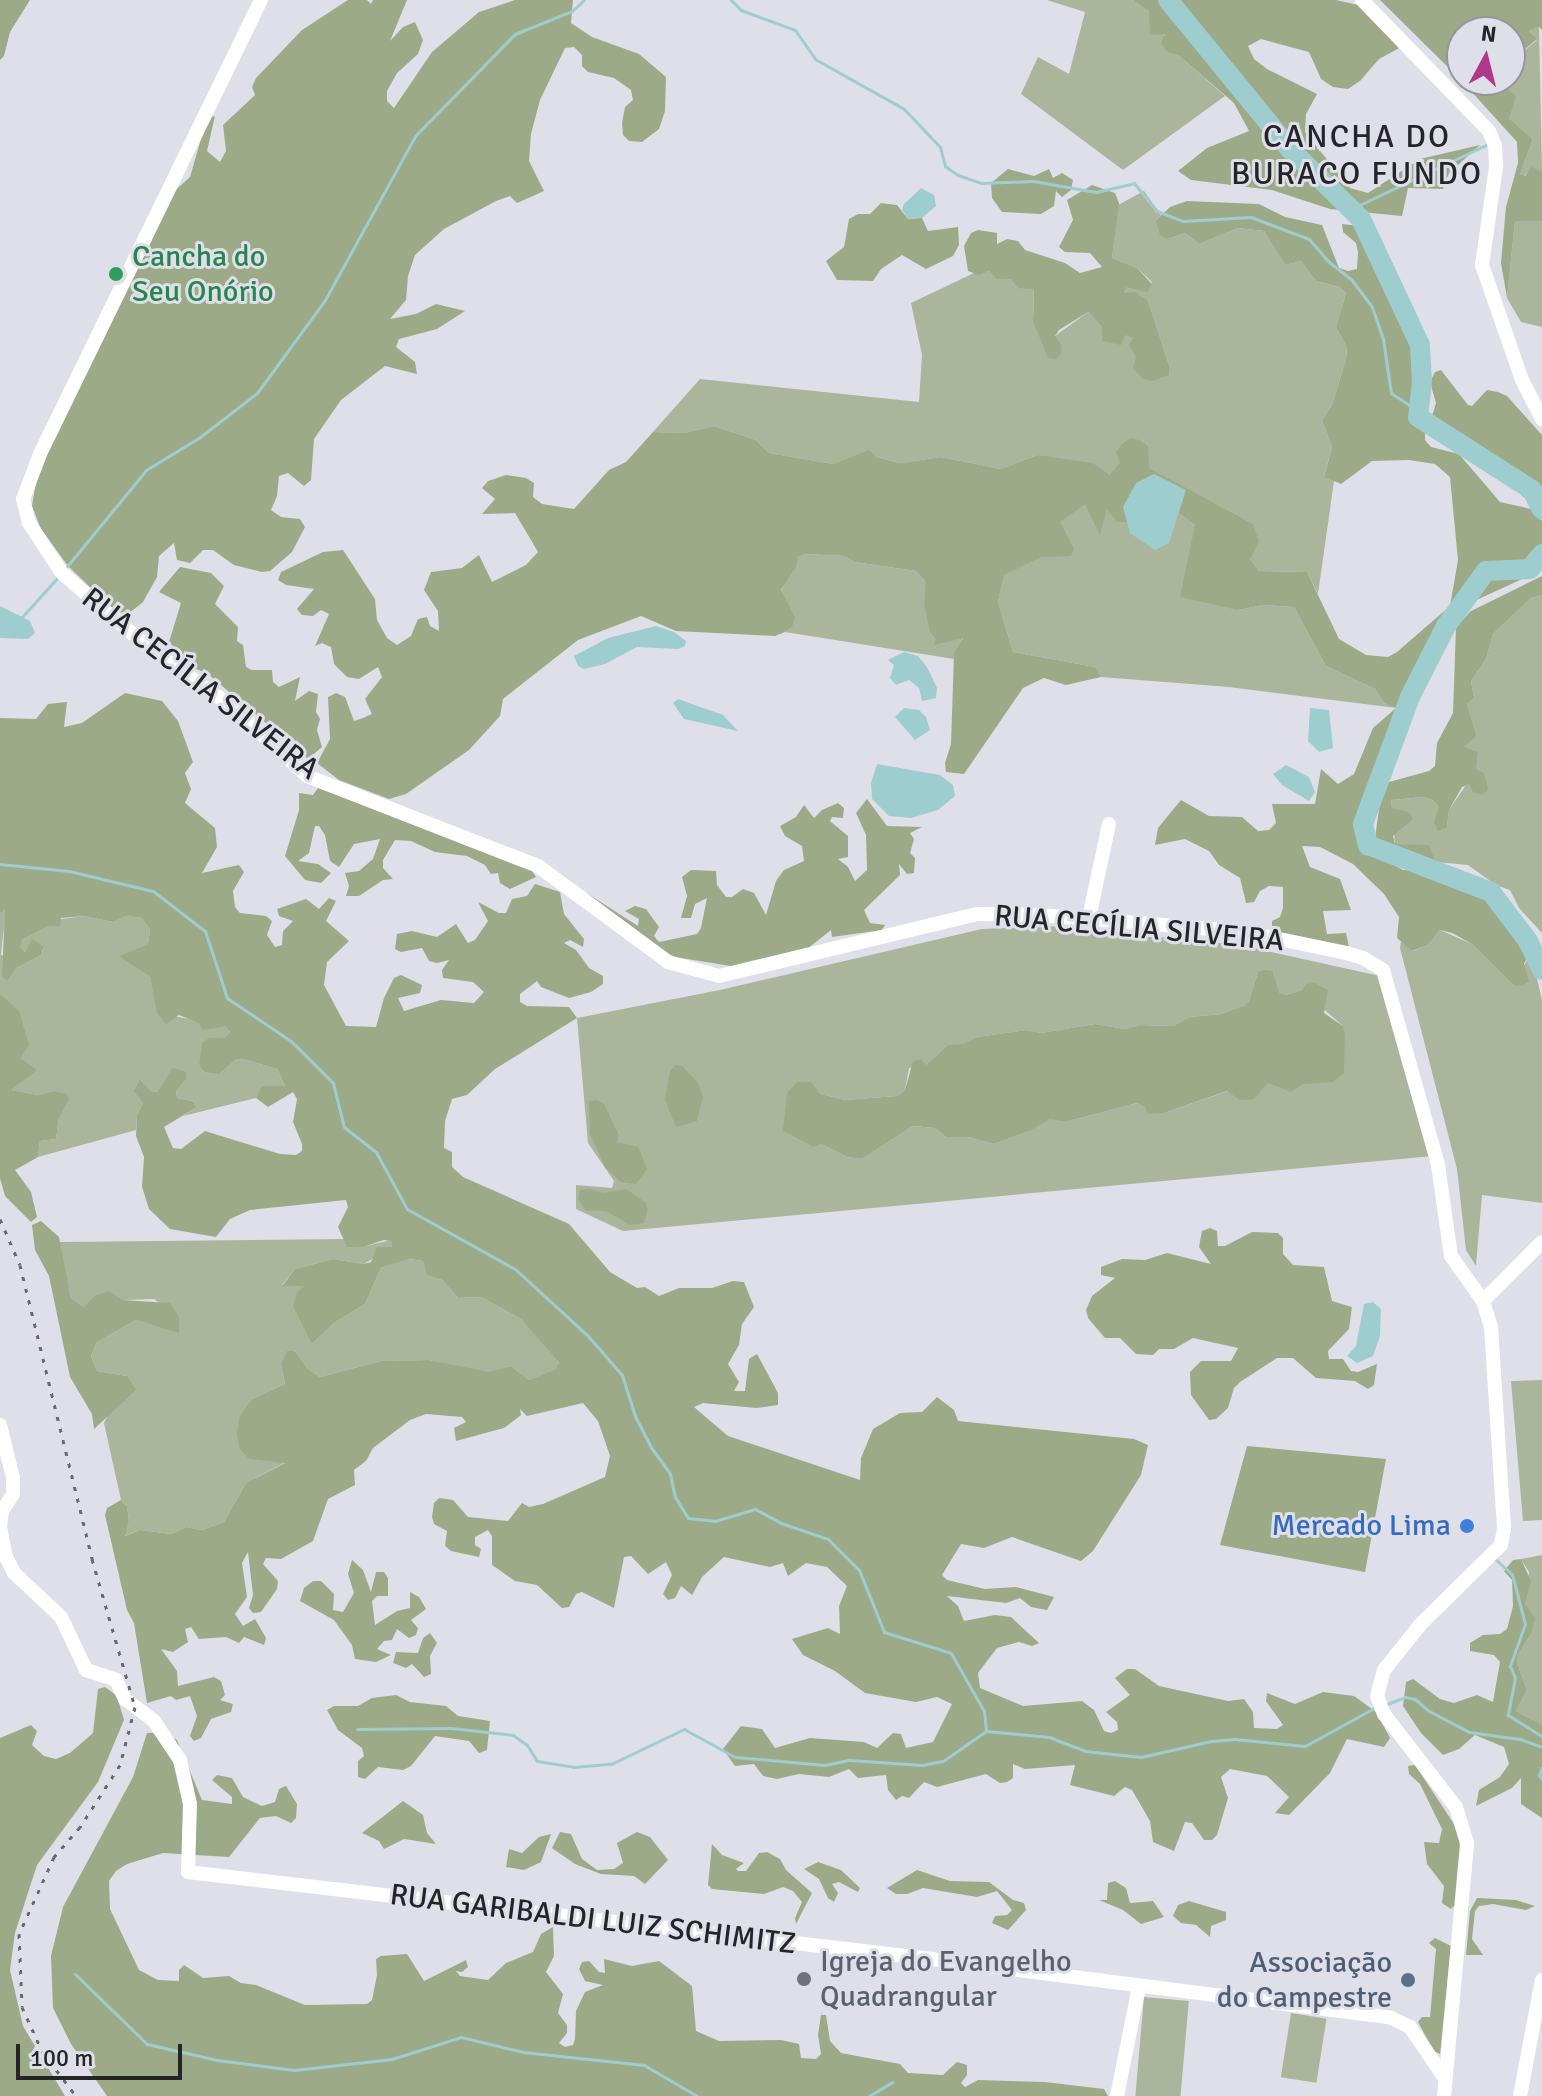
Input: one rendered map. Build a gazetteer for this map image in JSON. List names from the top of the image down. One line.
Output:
{"streets":{"street":["RUA CECÍLIA SILVEIRA","RUA GARIBALDI LUIZ SCHIMITZ"]},"districts":["CANCHA DO BURACO FUNDO"],"places":["Cancha do Seu Onório","Mercado Lima","Igreja do Evangelho Quadrangular","Associação do Campestre"],"scale_bar":"100 m","north":"top"}
